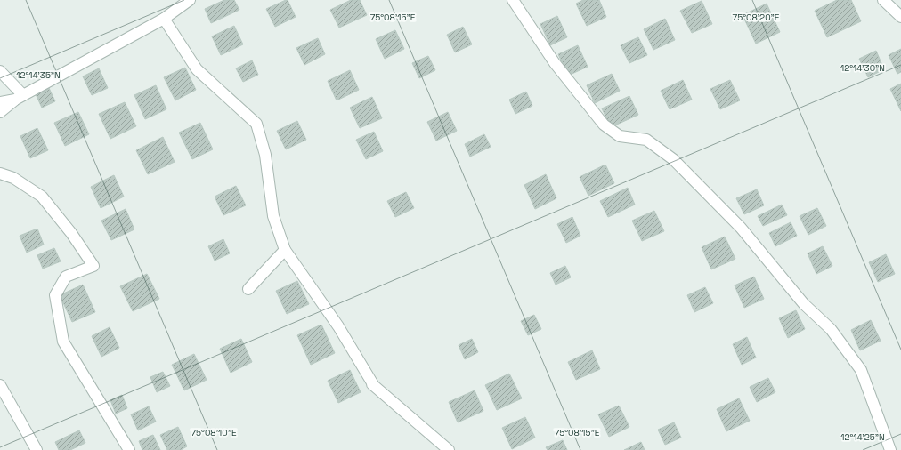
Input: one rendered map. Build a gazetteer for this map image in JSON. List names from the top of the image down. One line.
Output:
{"coordinates":["75°08'15\"E","75°08'20\"E","12°14'30\"N","12°14'35\"N","75°08'10\"E","12°14'25\"N"]}
